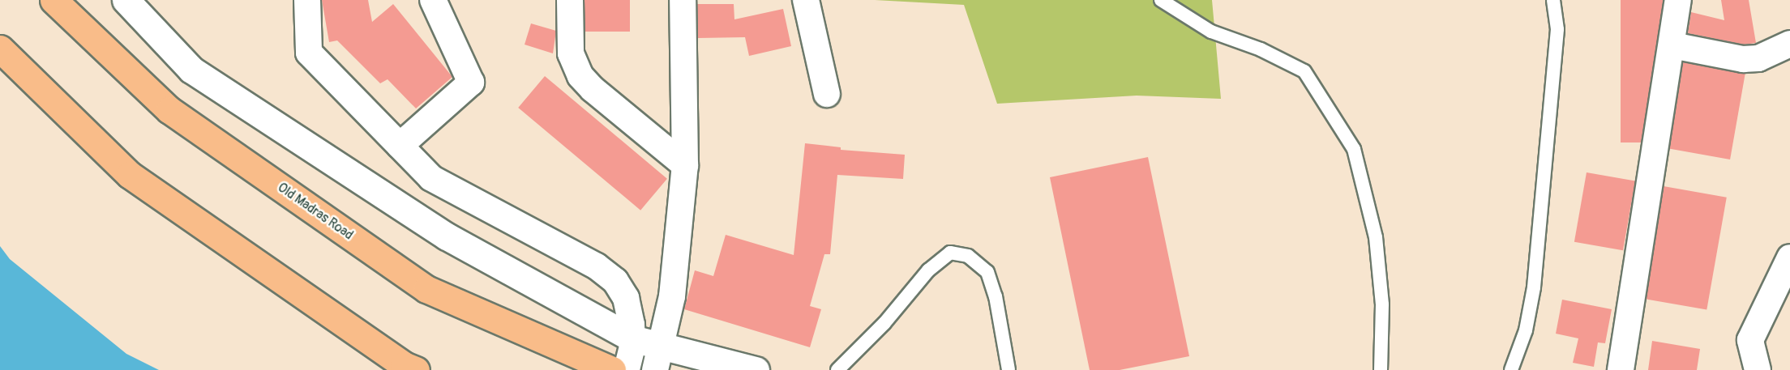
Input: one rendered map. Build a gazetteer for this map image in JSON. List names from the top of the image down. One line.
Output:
{"streets":{"highway":["Old Madras Road"]}}
